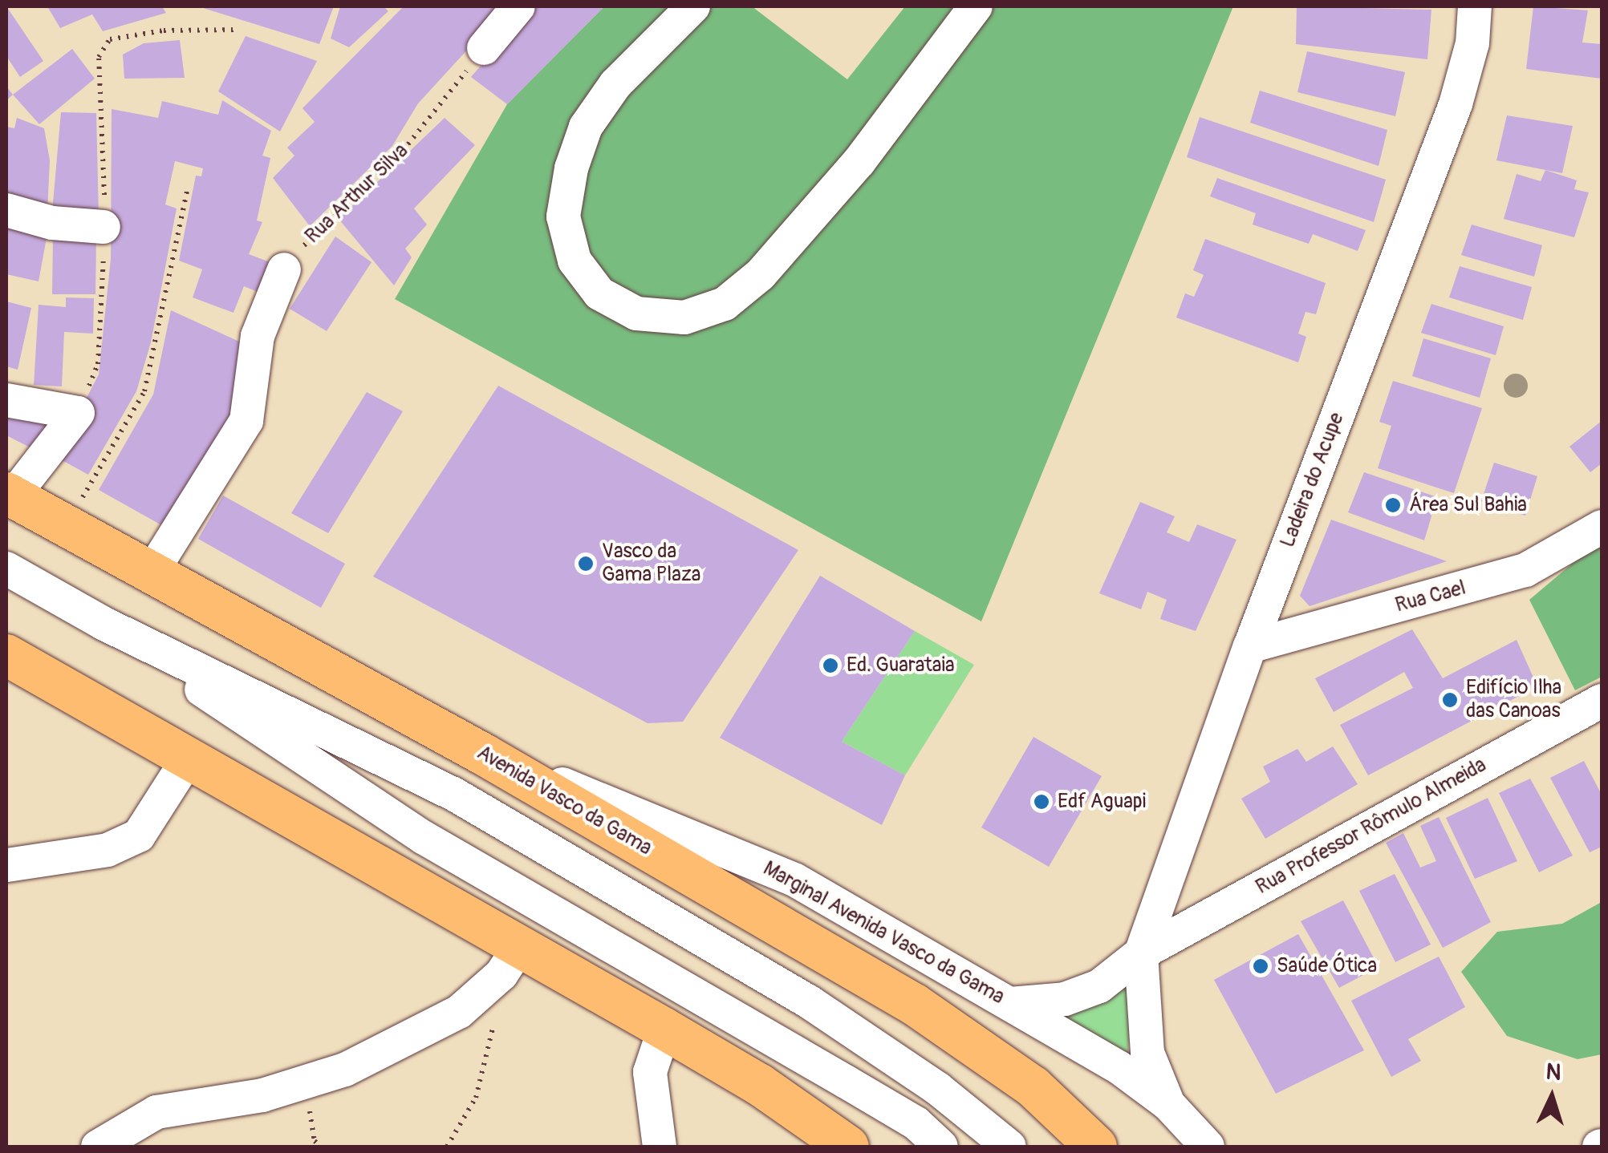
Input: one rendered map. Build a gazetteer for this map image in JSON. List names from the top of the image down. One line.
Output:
{"streets":{"main road":["Avenida Vasco da Gama"],"street":["Ladeira do Acupe","Rua Cael","Rua Professor Rômulo Almeida","Marginal Avenida Vasco da Gama"],"path":["Rua Arthur Silva"]},"crossings":[["Ladeira do Acupe","Rua Cael"],["Ladeira do Acupe","Rua Professor Rômulo Almeida"],["Ladeira do Acupe","Marginal Avenida Vasco da Gama"],["Avenida Vasco da Gama","Marginal Avenida Vasco da Gama"]],"places":["Área Sul Bahia","Vasco da Gama Plaza","Ed. Guarataia","Edifício Ilha das Canoas","Edf Aguapi","Saúde Ótica"],"north":"top"}
